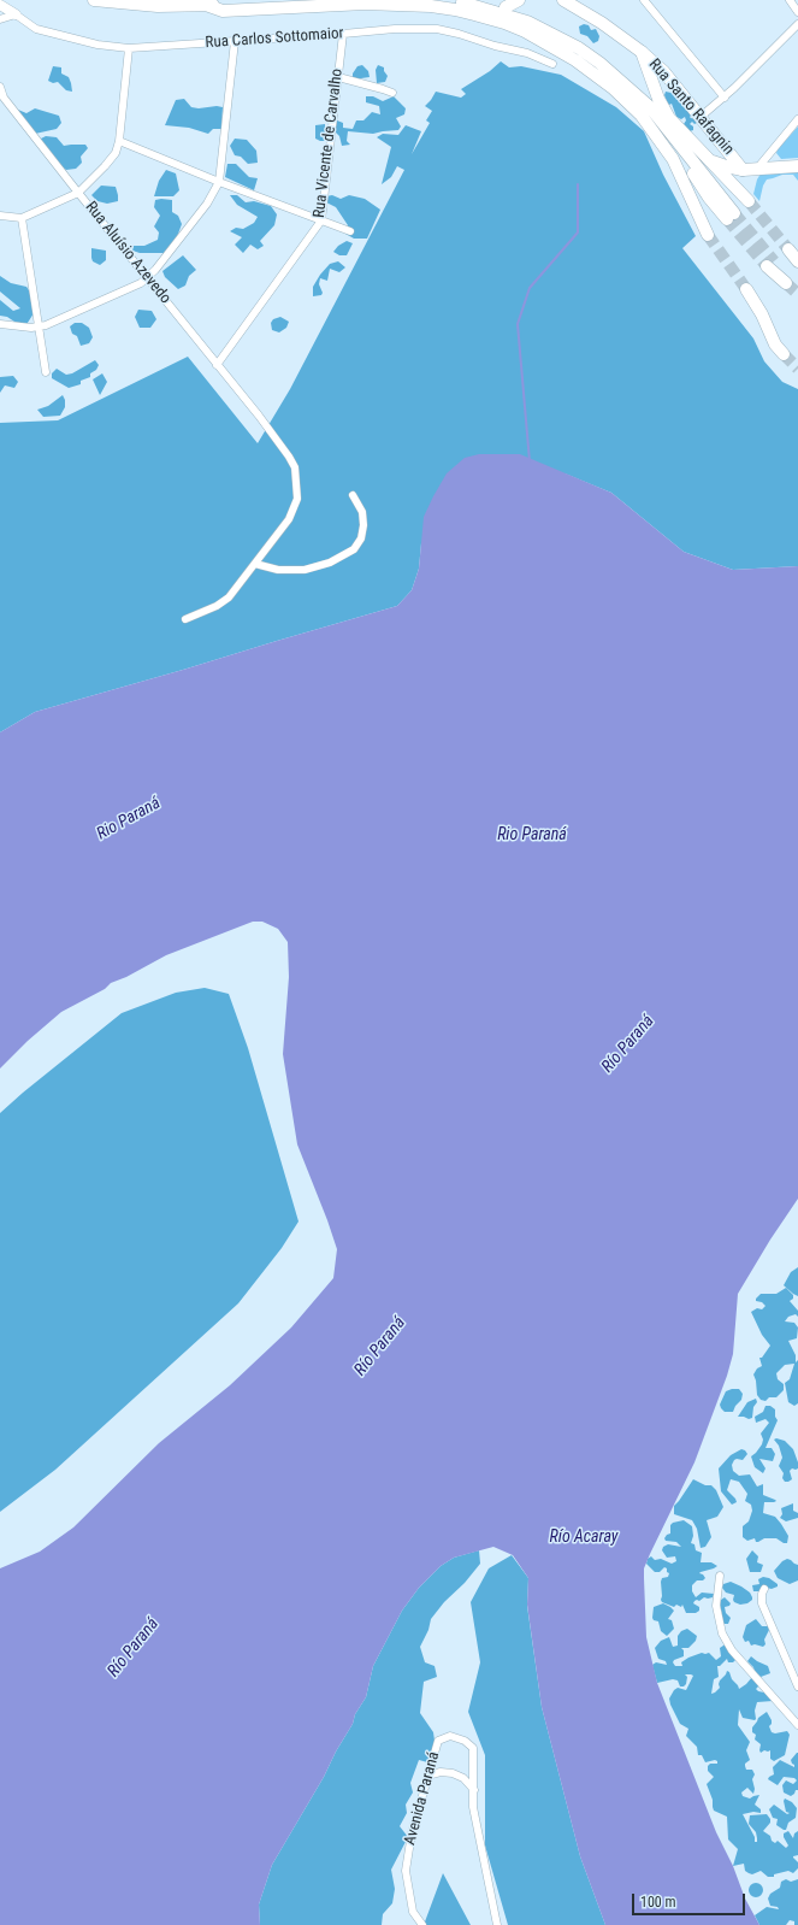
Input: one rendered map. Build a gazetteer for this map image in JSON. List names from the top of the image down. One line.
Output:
{"streets":{"main road":["Rua Santo Rafagnin"],"street":["Rua Carlos Sottomaior","Rua Vicente de Carvalho","Rua Aluísio Azevedo","Avenida Paraná"]},"crossings":[["Rua Carlos Sottomaior","Rua Vicente de Carvalho"],["Rua Vicente de Carvalho","Rua Aluísio Azevedo"]],"water":["Rio Paraná","Río Paraná","Río Acaray"],"scale_bar":"100 m"}
